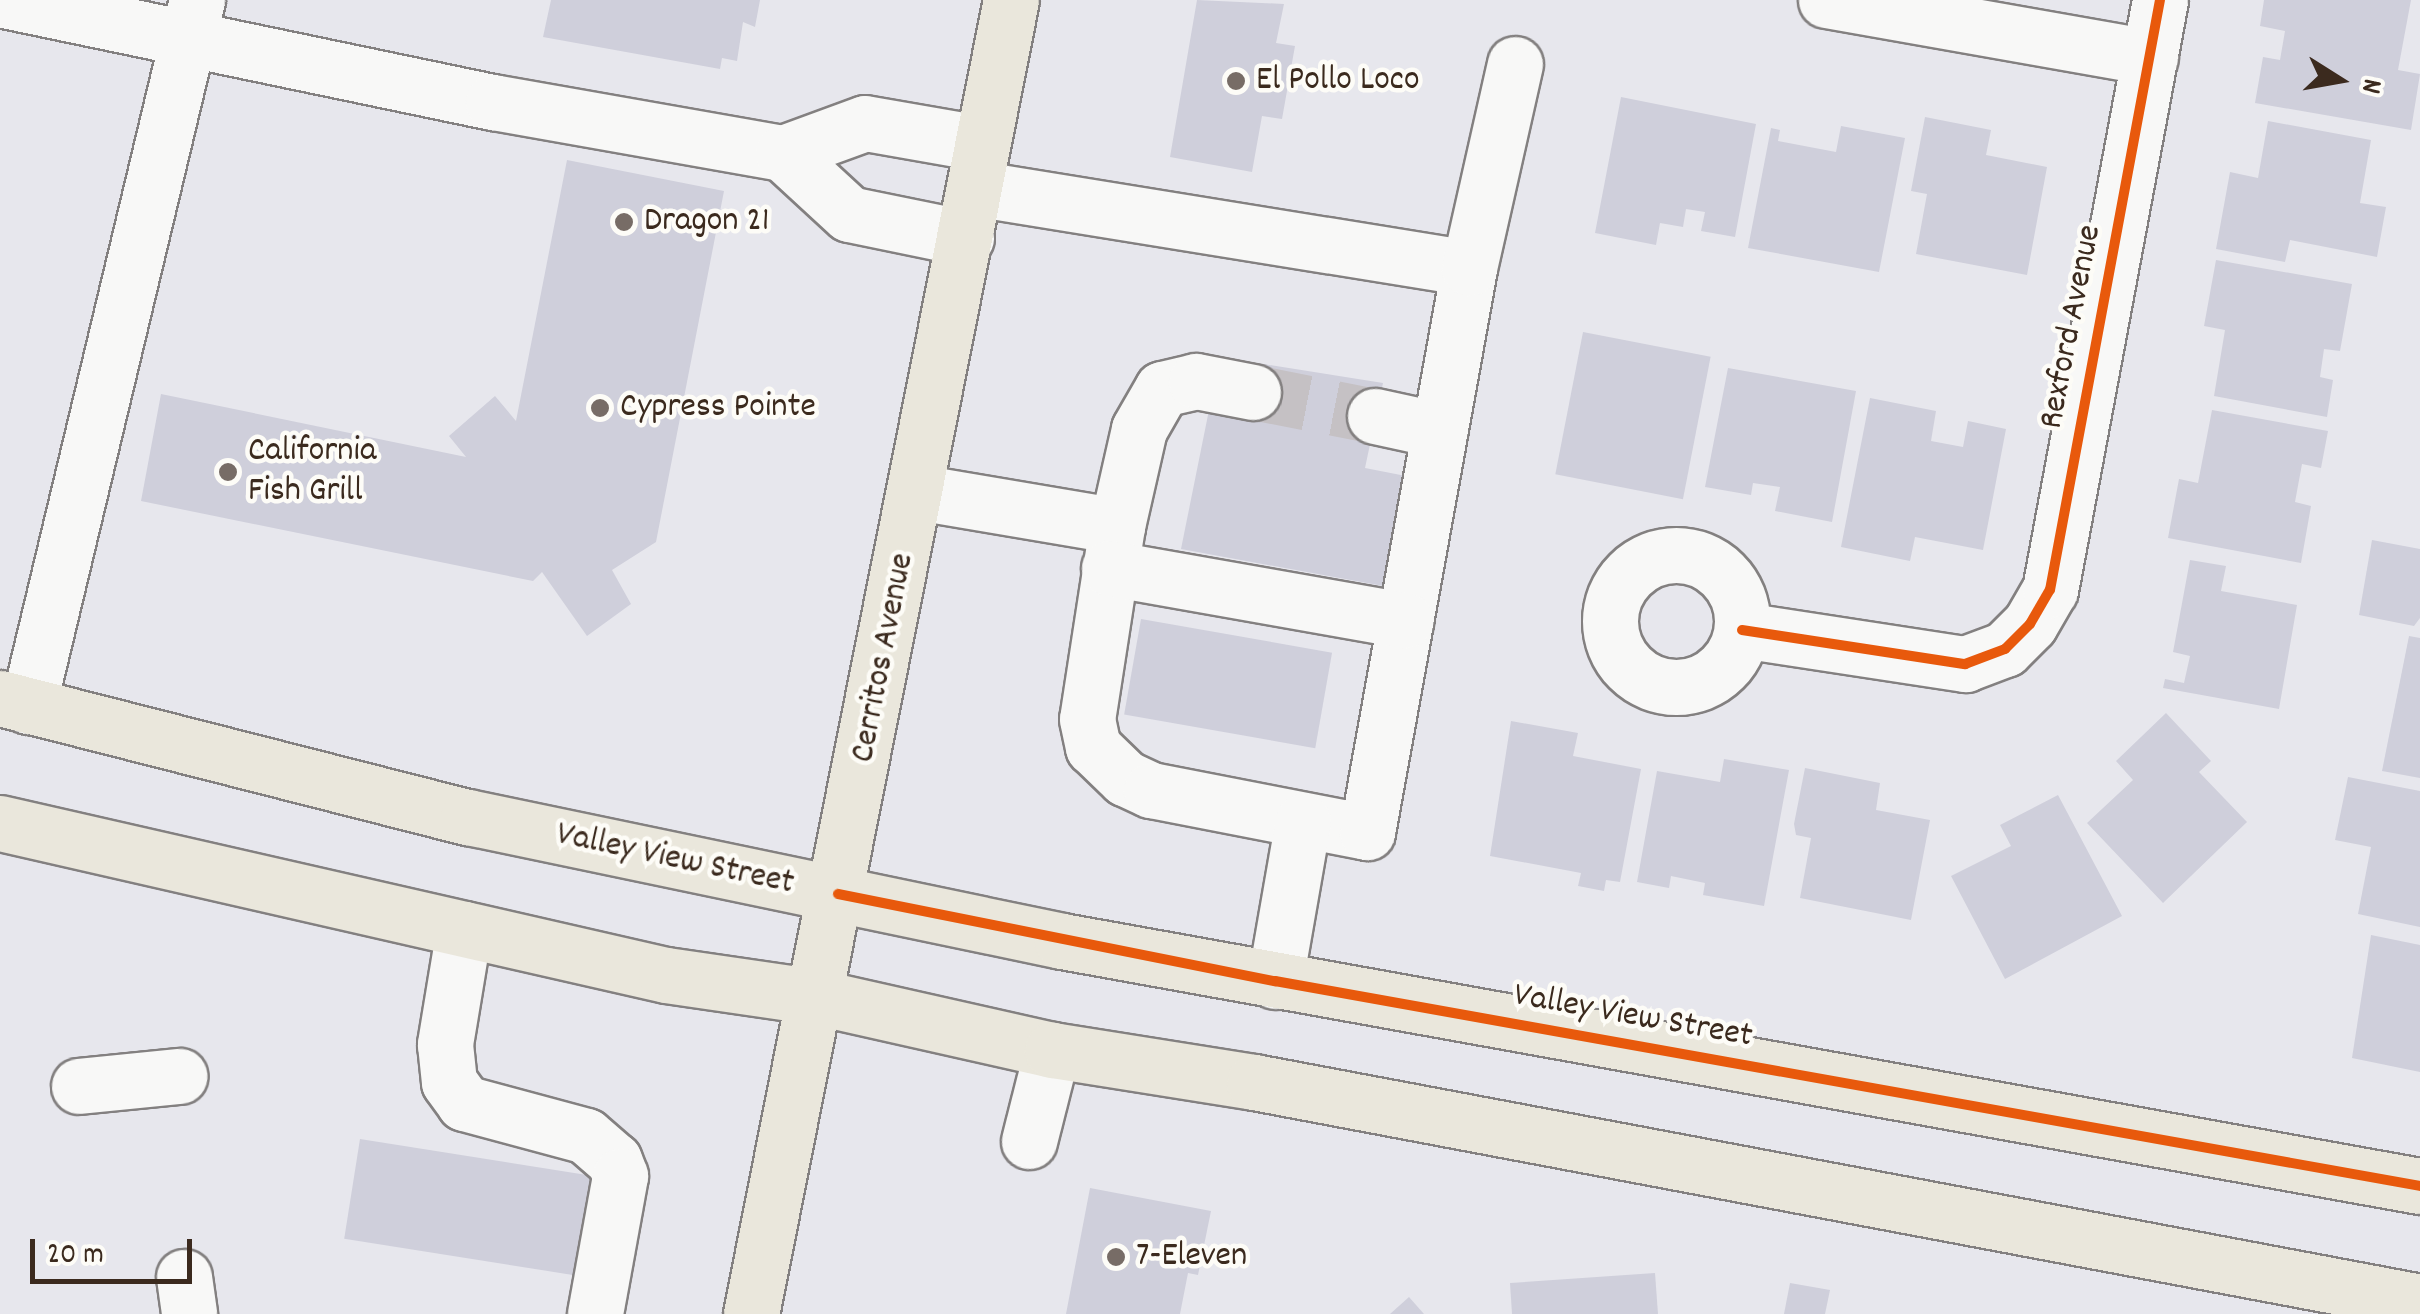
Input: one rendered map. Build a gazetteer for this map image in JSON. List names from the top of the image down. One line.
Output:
{"streets":{"main road":["Cerritos Avenue","Valley View Street"],"street":["Rexford Avenue"]},"crossings":[["Cerritos Avenue","Valley View Street"]],"places":["El Pollo Loco","Dragon 21","Cypress Pointe","California Fish Grill","7-Eleven"],"scale_bar":"20 m","north":"right"}
